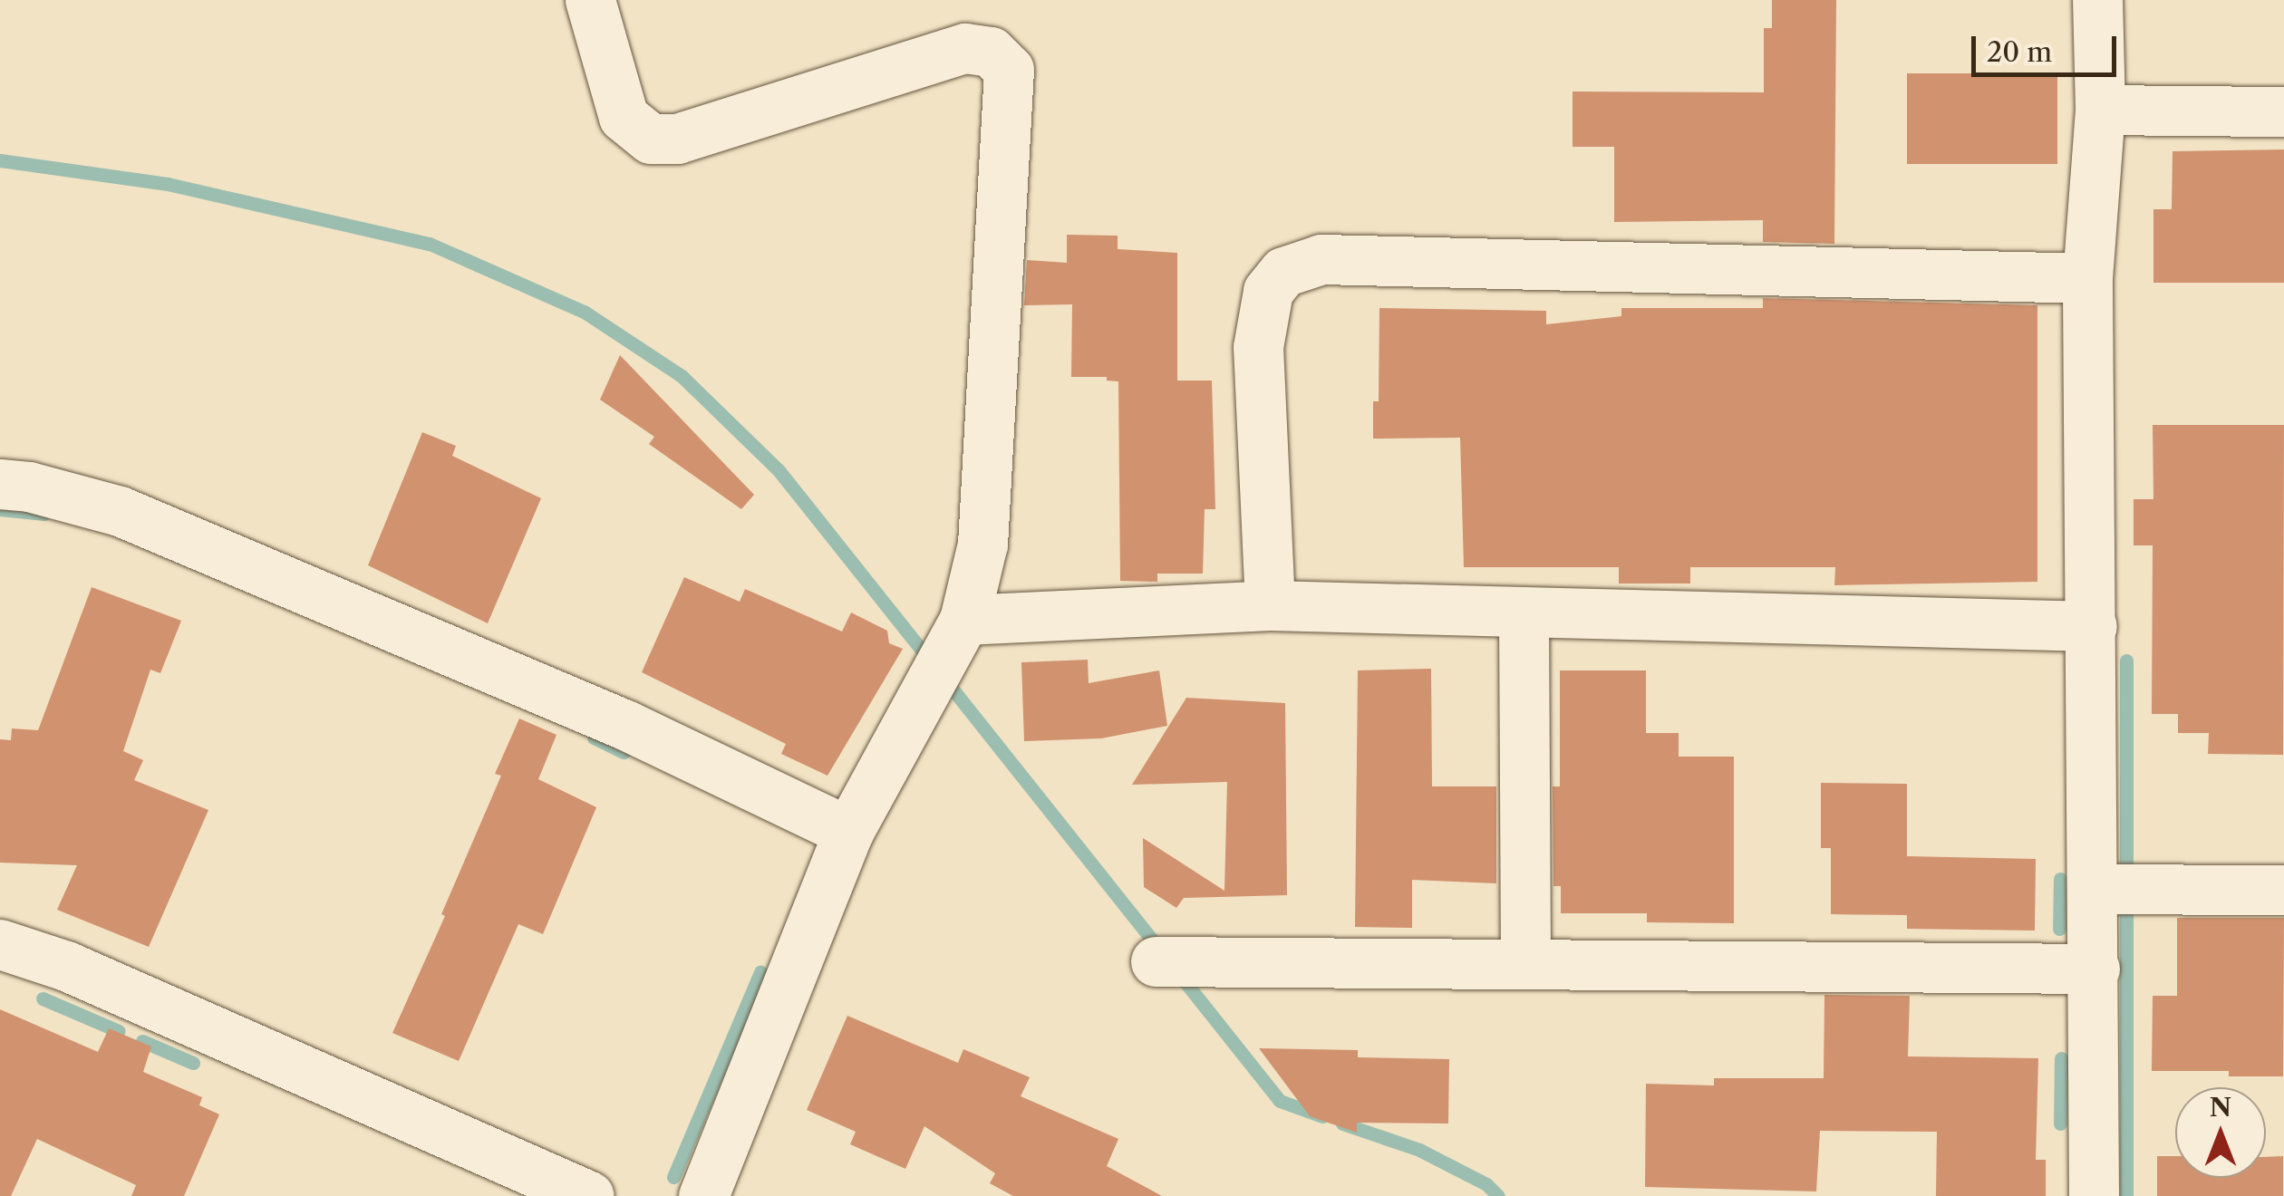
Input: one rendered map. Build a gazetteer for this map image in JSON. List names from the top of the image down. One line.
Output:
{"scale_bar":"20 m","north":"top"}
